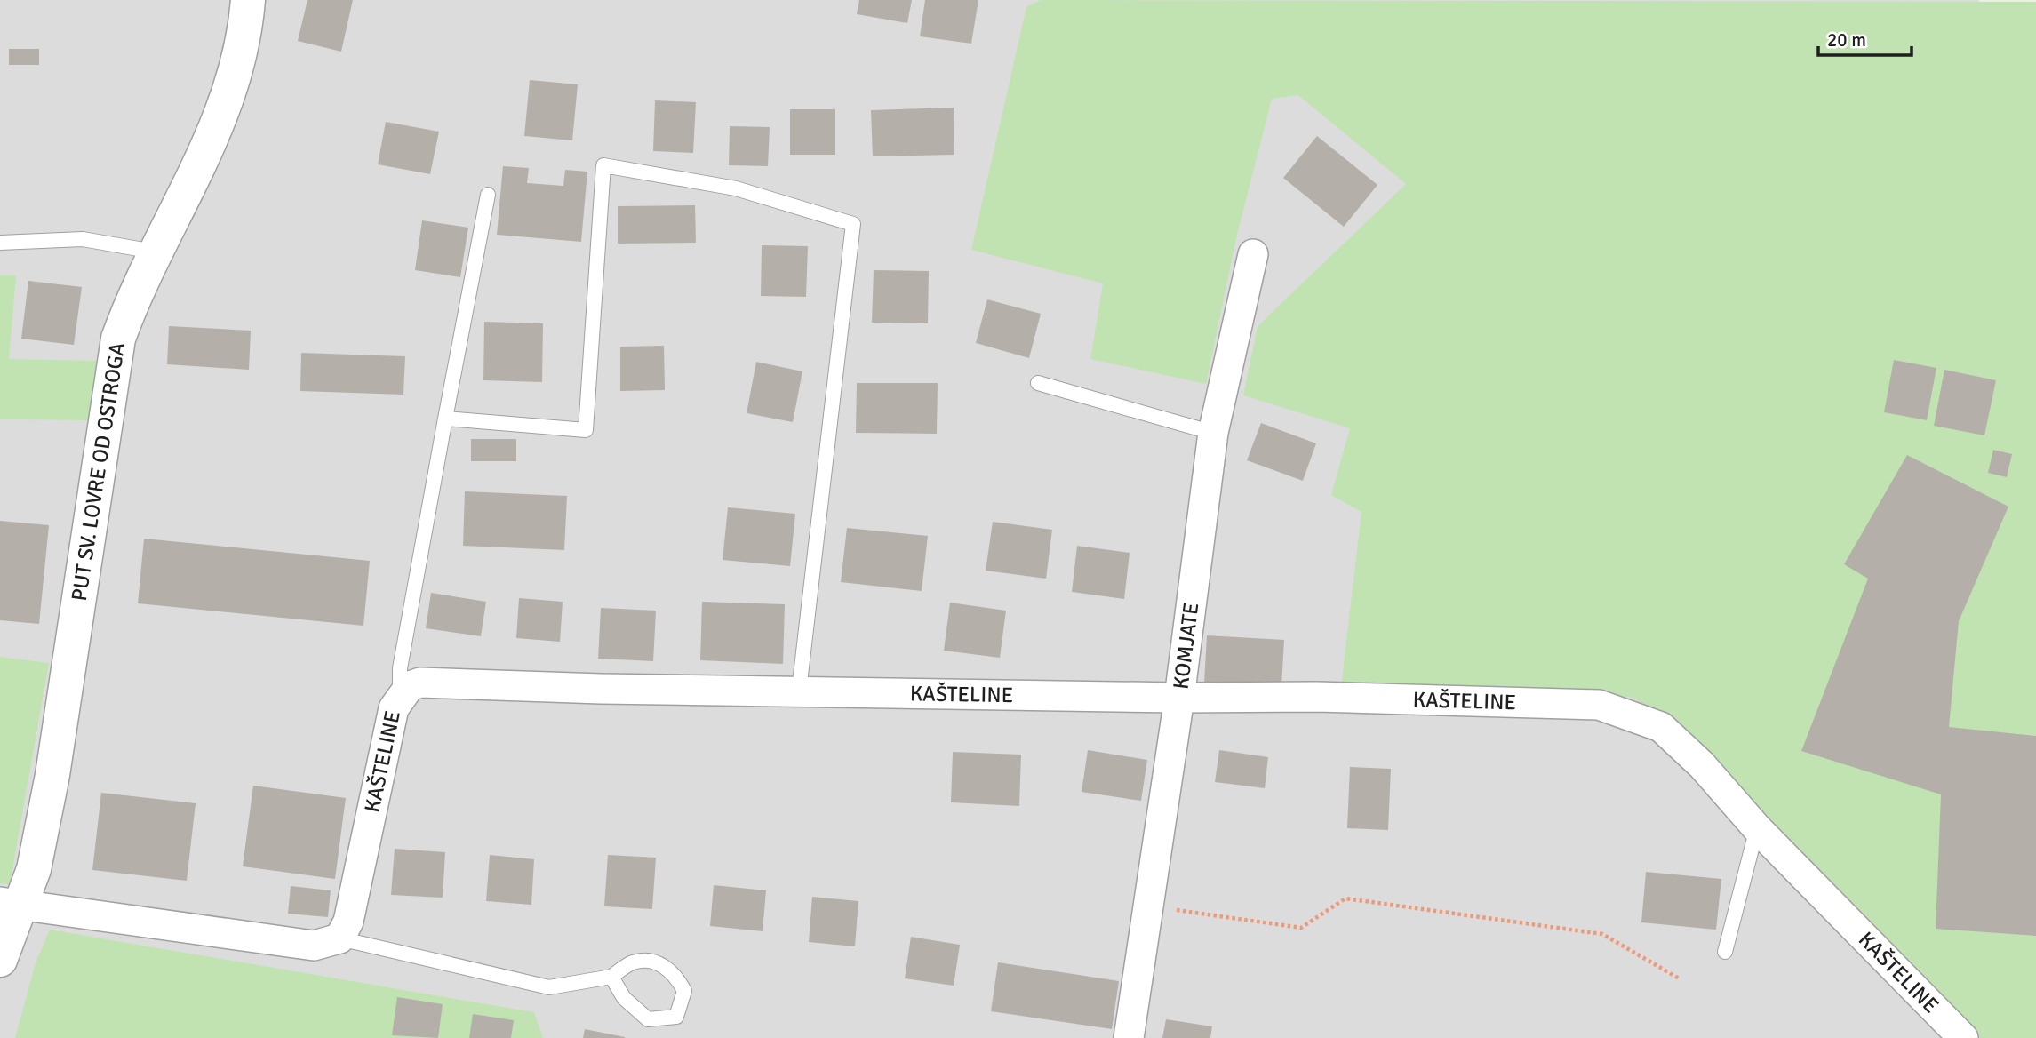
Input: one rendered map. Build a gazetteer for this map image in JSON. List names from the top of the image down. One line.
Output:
{"streets":{"street":["PUT SV. LOVRE OD OSTROGA","KOMJATE","KAŠTELINE"]},"crossings":[["KOMJATE","KAŠTELINE"]],"scale_bar":"20 m"}
